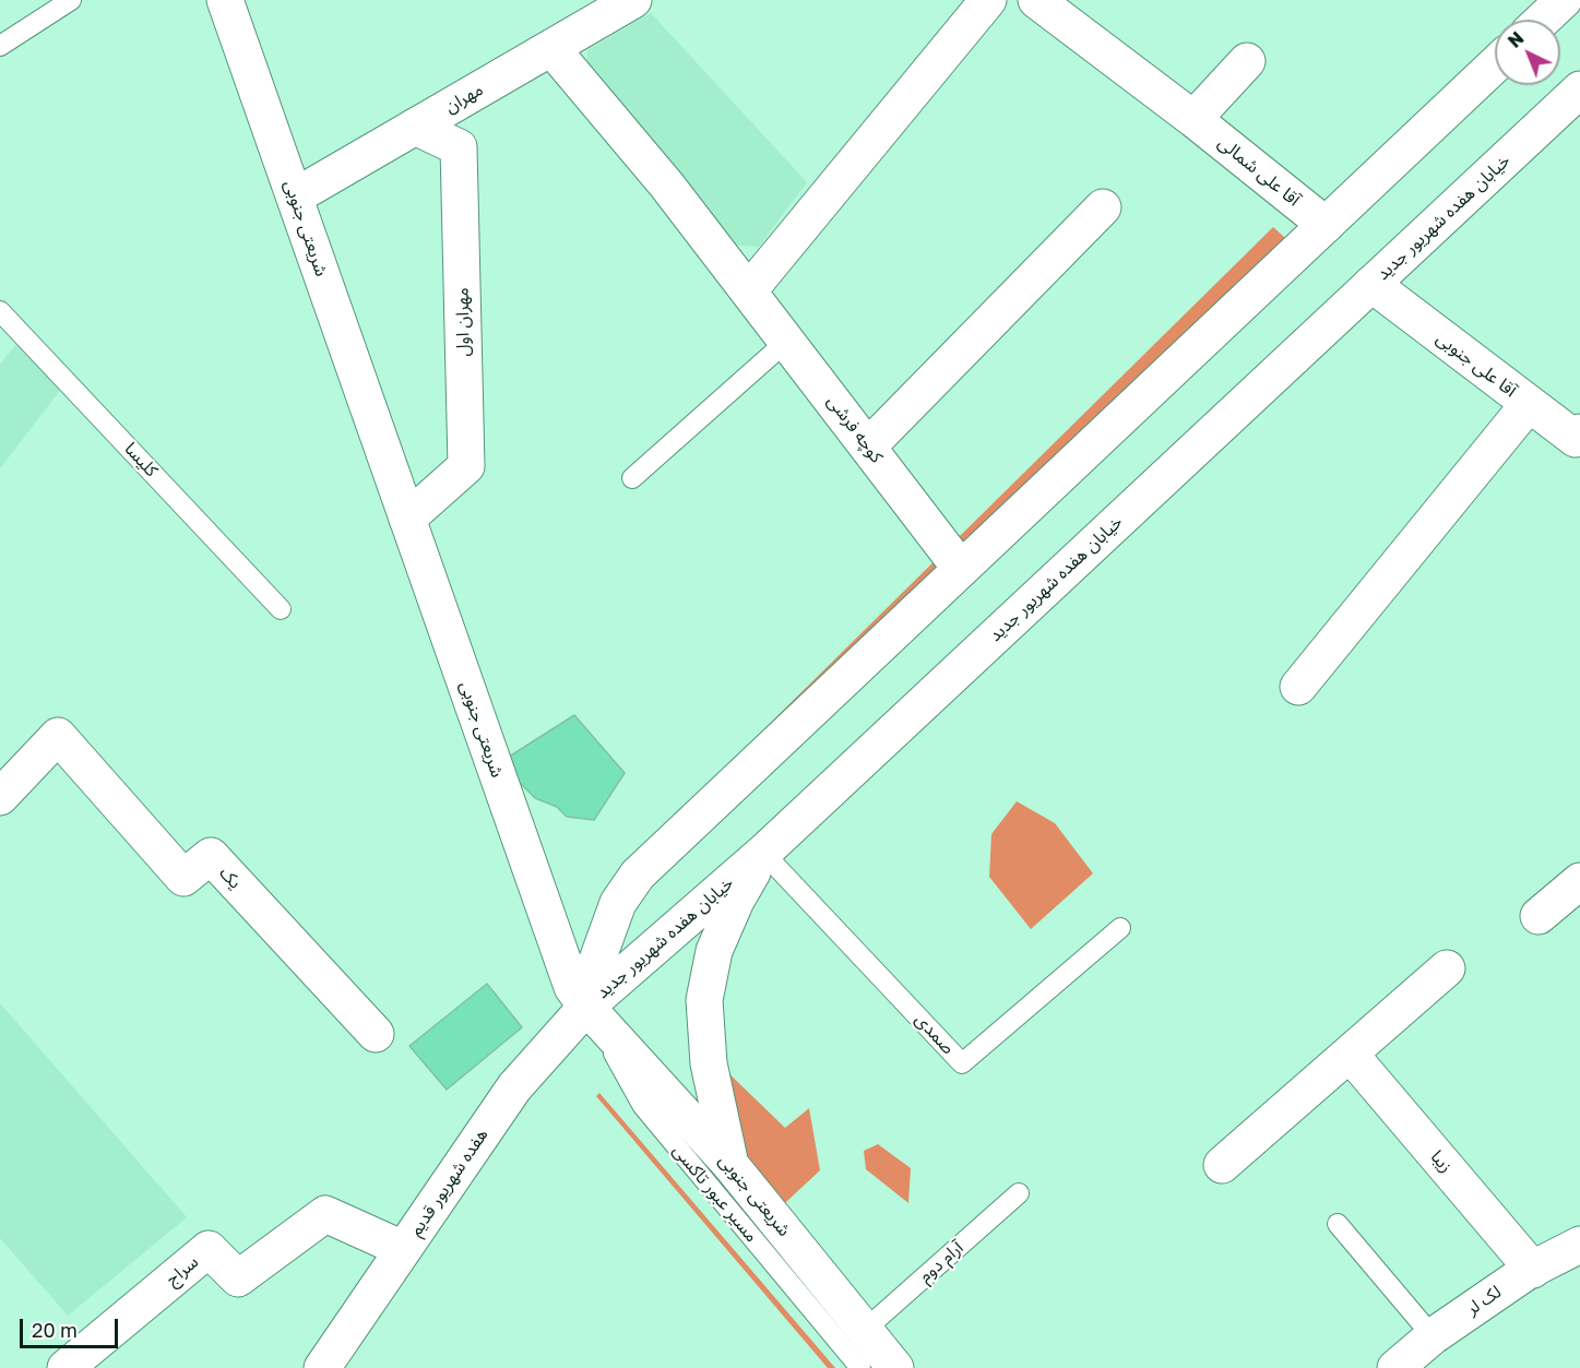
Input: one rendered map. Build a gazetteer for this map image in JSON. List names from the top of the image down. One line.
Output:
{"streets":{"street":["مهران","آقا علی شمالی","خیابان هفده شهریور جدید","شریعتی جنوبی","مهران اول","آقا علی جنوبی","کوچه فرشی","یک","زیبا","هفده شهریور قدیم","سراج","لک لر"],"lane":["کلیسا","صمدی","مسیر عبور تاکسی","آرام دوم"]},"crossings":[["مهران","شریعتی جنوبی"],["مهران","مهران اول"],["مهران","کوچه فرشی"],["آقا علی شمالی","خیابان هفده شهریور جدید"],["خیابان هفده شهریور جدید","شریعتی جنوبی"],["خیابان هفده شهریور جدید","آقا علی جنوبی"],["خیابان هفده شهریور جدید","کوچه فرشی"],["خیابان هفده شهریور جدید","صمدی"],["خیابان هفده شهریور جدید","هفده شهریور قدیم"],["خیابان هفده شهریور جدید","مسیر عبور تاکسی"],["شریعتی جنوبی","مهران اول"],["شریعتی جنوبی","هفده شهریور قدیم"],["شریعتی جنوبی","مسیر عبور تاکسی"],["شریعتی جنوبی","آرام دوم"],["زیبا","لک لر"],["هفده شهریور قدیم","مسیر عبور تاکسی"],["هفده شهریور قدیم","سراج"]],"scale_bar":"20 m","north":"top left"}
